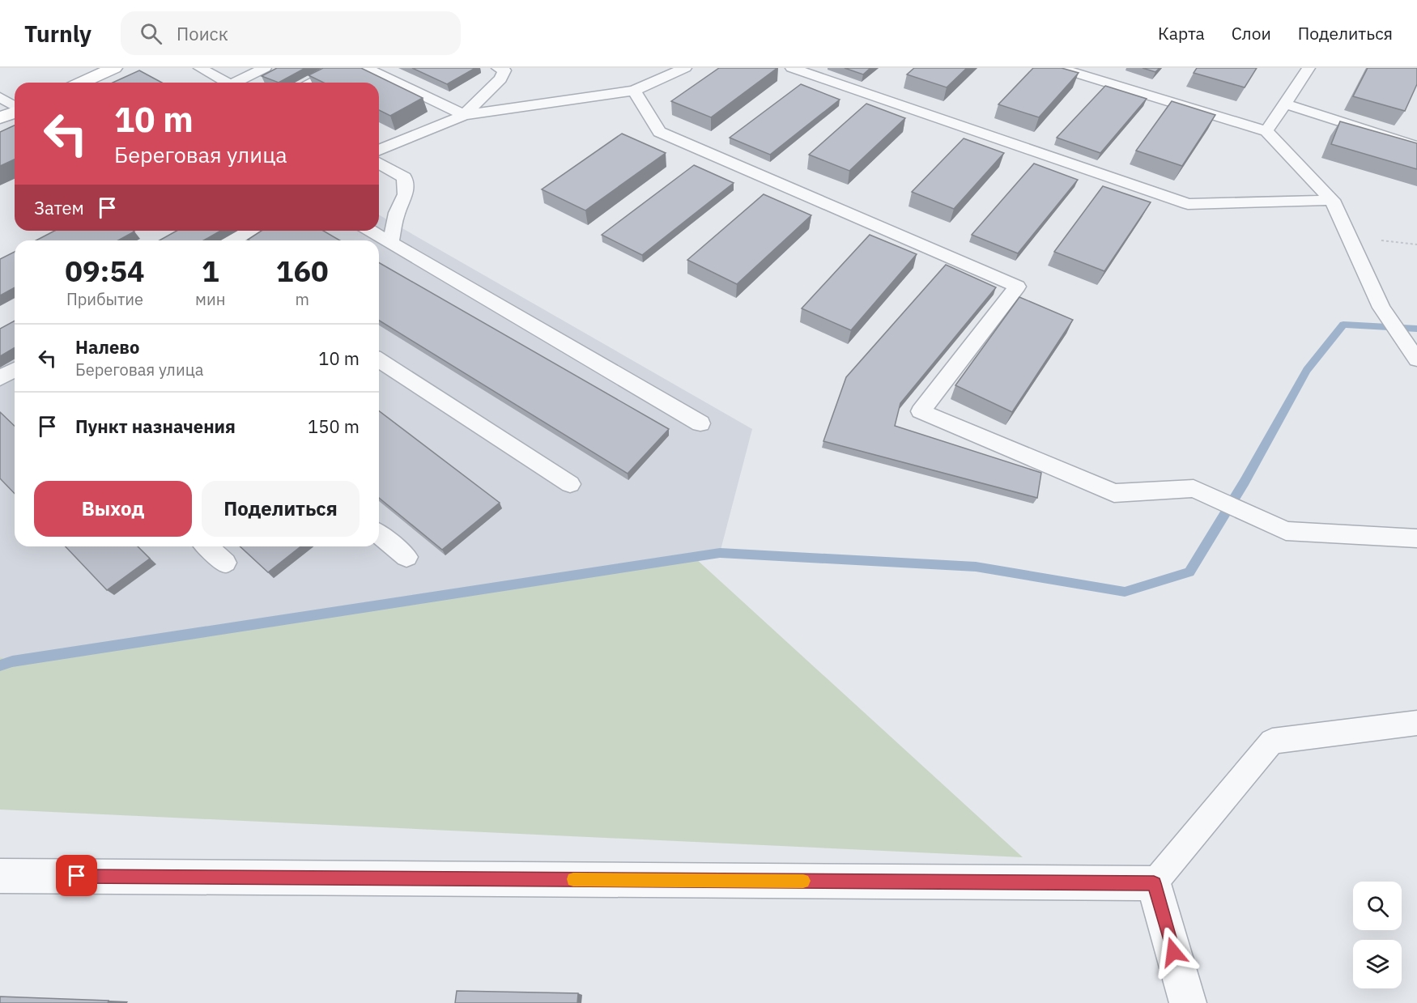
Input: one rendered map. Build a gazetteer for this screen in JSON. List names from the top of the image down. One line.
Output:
{"page":{"header":"Turnly","search":"Поиск","nav":["Карта","Слои","Поделиться"],"turn":["10 m","Береговая улица"],"then":"Затем","eta":["09:54","Прибытие","1","мин","160","m"],"list":[{"name":"Налево","note":"Береговая улица","value":"10 m"},{"name":"Пункт назначения","value":"150 m"}],"buttons":["Выход","Поделиться"]}}
